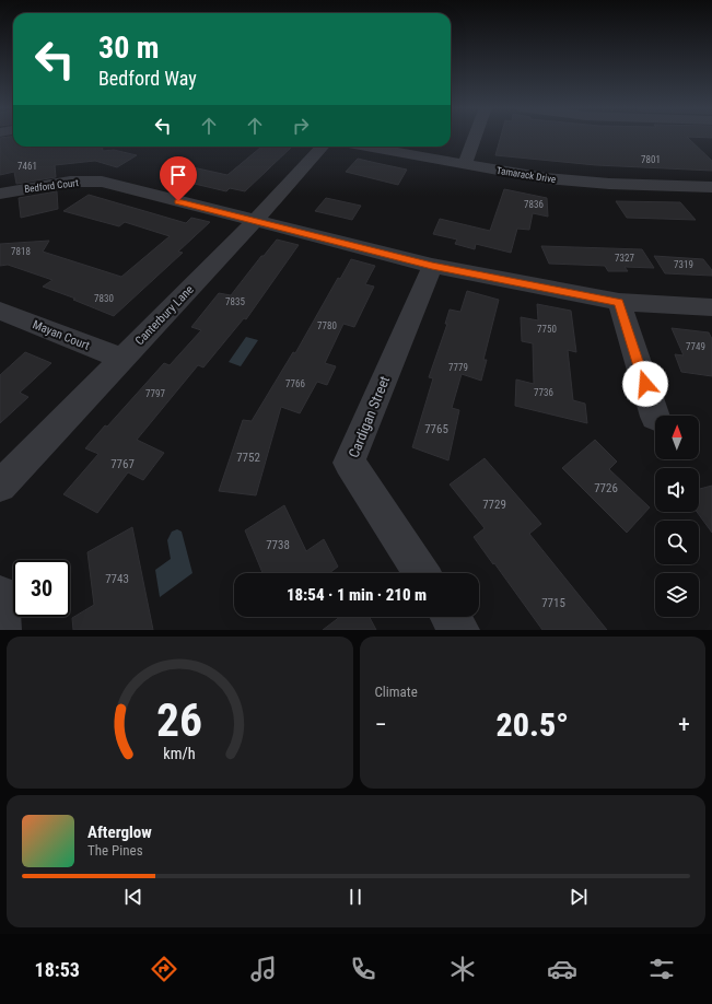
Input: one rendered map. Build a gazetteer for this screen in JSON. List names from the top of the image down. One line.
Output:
{"streets":{"street":["Tamarack Drive","Bedford Court","Canterbury Lane","Mayan Court","Cardigan Street"]},"crossings":[["Bedford Court","Canterbury Lane"],["Bedford Court","Cardigan Street"],["Canterbury Lane","Mayan Court"]],"house_numbers":["7801","7461","7836","7818","7327","7319","7830","7835","7780","7750","7749","7779","7766","7736","7797","7765","7752","7767","7726","7729","7738","7743","7715"],"north":"top","page":{"turn":["30 m","Bedford Way"],"limit":"30","trip":"18:54 · 1 min · 210 m","tile":"Climate","heat":["−","20.5°","+"],"song":["Afterglow","The Pines"],"tabs":"18:53","gauge":["26","km/h"]}}
